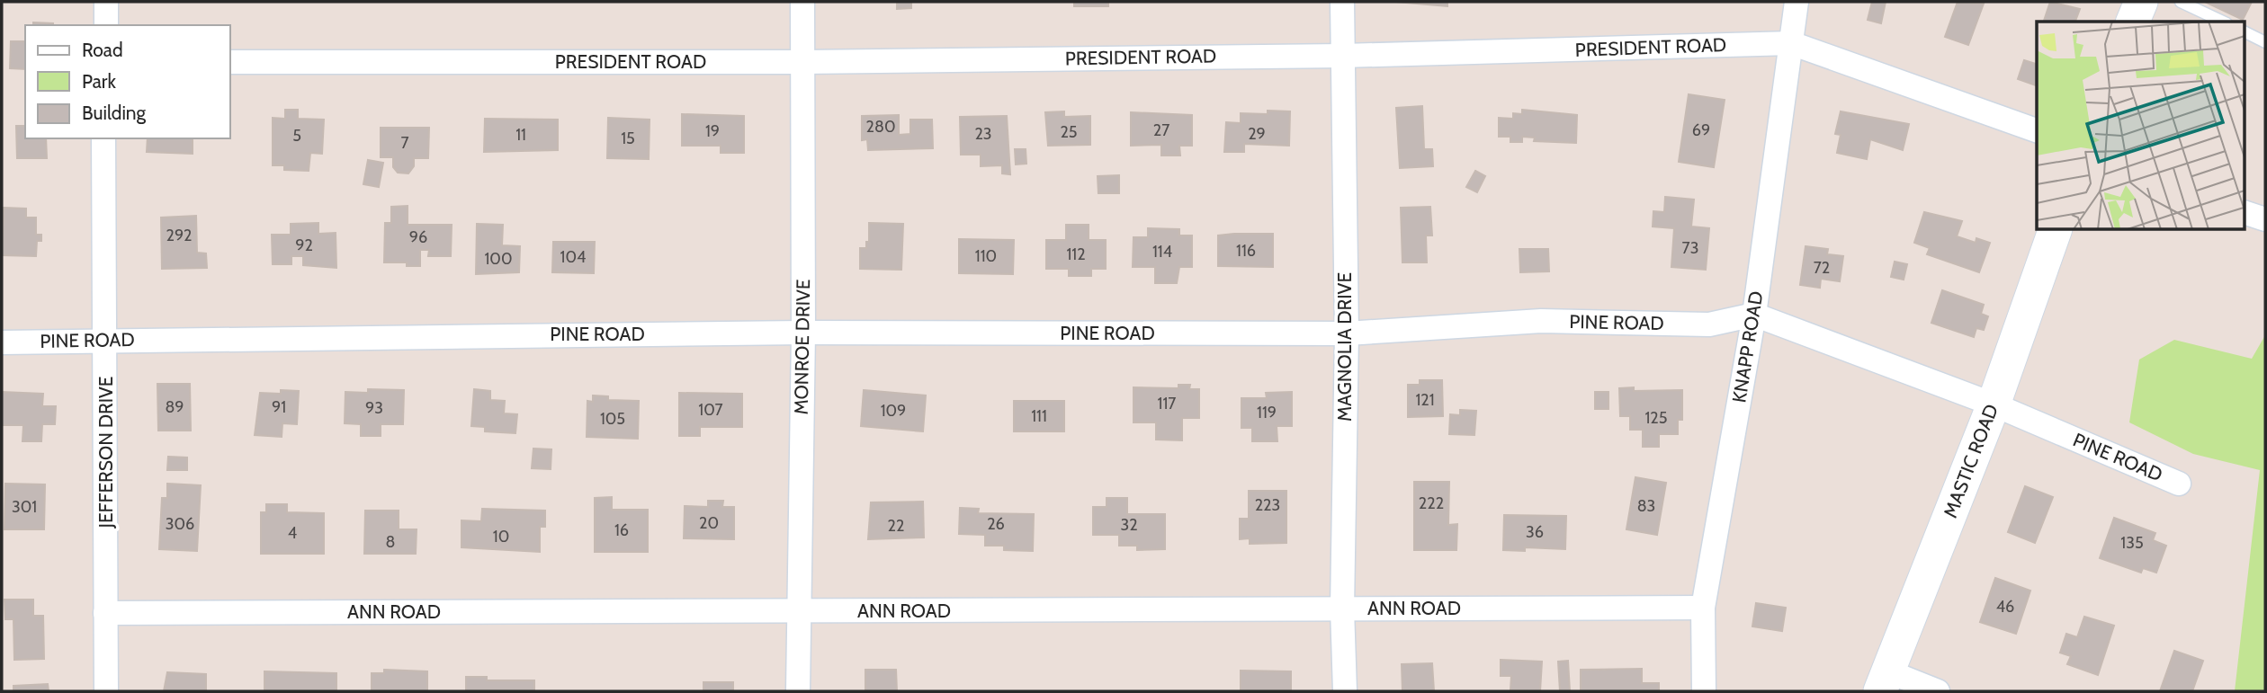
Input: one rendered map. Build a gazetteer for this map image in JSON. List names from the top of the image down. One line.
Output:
{"streets":{"main road":["MASTIC ROAD"],"street":["PRESIDENT ROAD","PINE ROAD","MONROE DRIVE","MAGNOLIA DRIVE","KNAPP ROAD","JEFFERSON DRIVE","ANN ROAD"]},"crossings":[["PRESIDENT ROAD","MONROE DRIVE"],["PRESIDENT ROAD","MAGNOLIA DRIVE"],["PRESIDENT ROAD","KNAPP ROAD"],["PINE ROAD","MONROE DRIVE"],["PINE ROAD","MAGNOLIA DRIVE"],["PINE ROAD","KNAPP ROAD"],["PINE ROAD","JEFFERSON DRIVE"],["PINE ROAD","MASTIC ROAD"],["MONROE DRIVE","ANN ROAD"],["MAGNOLIA DRIVE","ANN ROAD"],["KNAPP ROAD","ANN ROAD"],["JEFFERSON DRIVE","ANN ROAD"]],"house_numbers":["280","27","69","19","25","23","29","11","5","15","7","292","96","92","73","116","114","112","110","104","100","72","121","117","89","91","93","107","109","119","111","125","105","222","223","83","301","20","306","26","32","22","16","36","4","10","8","135","46"],"legend":["Road","Park","Building"]}
